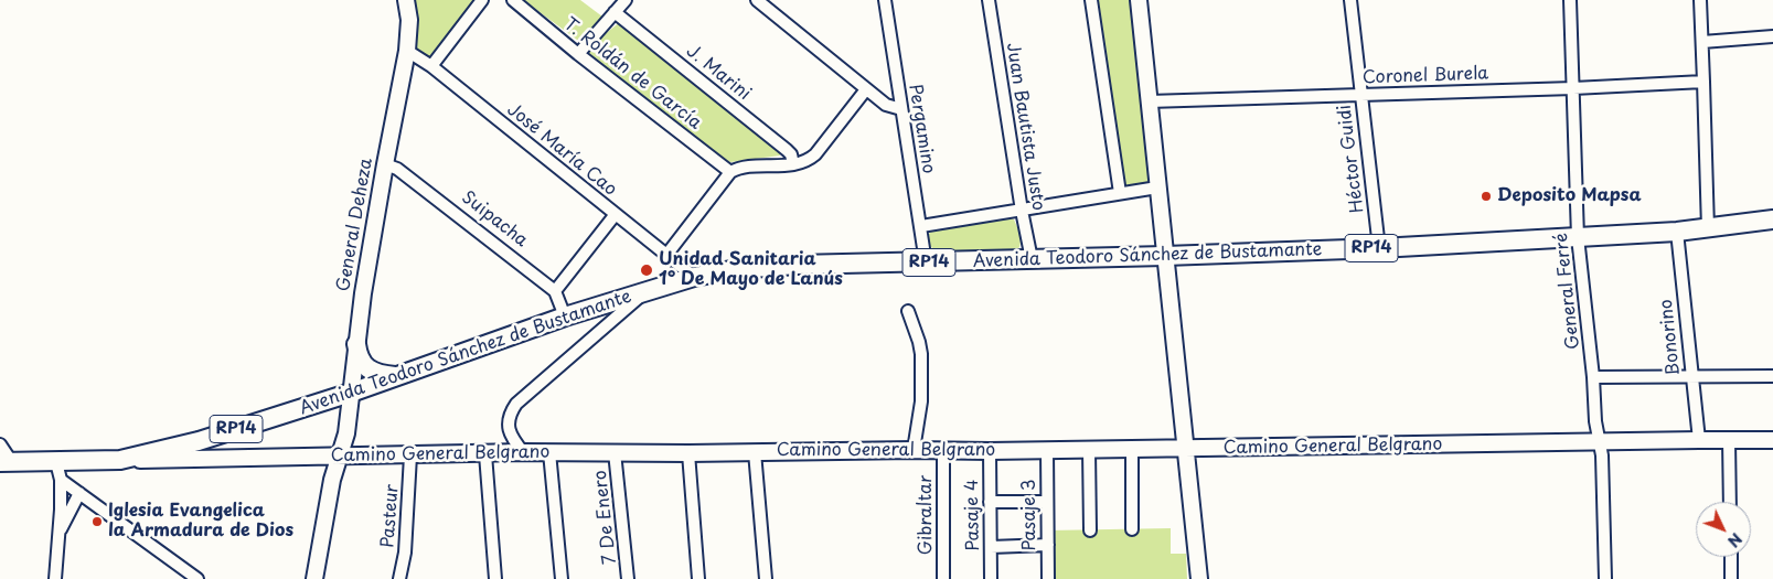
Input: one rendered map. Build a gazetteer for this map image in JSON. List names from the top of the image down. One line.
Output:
{"streets":{"main road":["RP14","Avenida Teodoro Sánchez de Bustamante","Camino General Belgrano"],"street":["J. Marini","T. Roldán de García","Coronel Burela","Juan Bautista Justo","Pergamino","José María Cao","Héctor Guidi","Suipacha","General Deheza","General Ferré","Bonorino","Gibraltar","Pasaje 4","Pasaje 3","Pasteur","7 De Enero"]},"crossings":[["Coronel Burela","Héctor Guidi"],["Coronel Burela","General Ferré"],["Juan Bautista Justo","Avenida Teodoro Sánchez de Bustamante"],["Pergamino","Avenida Teodoro Sánchez de Bustamante"],["José María Cao","General Deheza"],["José María Cao","Avenida Teodoro Sánchez de Bustamante"],["Héctor Guidi","Avenida Teodoro Sánchez de Bustamante"],["Suipacha","General Deheza"],["General Deheza","Avenida Teodoro Sánchez de Bustamante"],["General Deheza","Camino General Belgrano"],["Avenida Teodoro Sánchez de Bustamante","General Ferré"],["Avenida Teodoro Sánchez de Bustamante","Bonorino"],["Avenida Teodoro Sánchez de Bustamante","Camino General Belgrano"],["General Ferré","Camino General Belgrano"],["Bonorino","Camino General Belgrano"],["Camino General Belgrano","Gibraltar"],["Camino General Belgrano","Pasaje 4"],["Camino General Belgrano","Pasaje 3"],["Camino General Belgrano","Pasteur"],["Camino General Belgrano","7 De Enero"]],"places":["Deposito Mapsa","Unidad Sanitaria 1° De Mayo de Lanús","Iglesia Evangelica la Armadura de Dios"],"north":"bottom right"}
